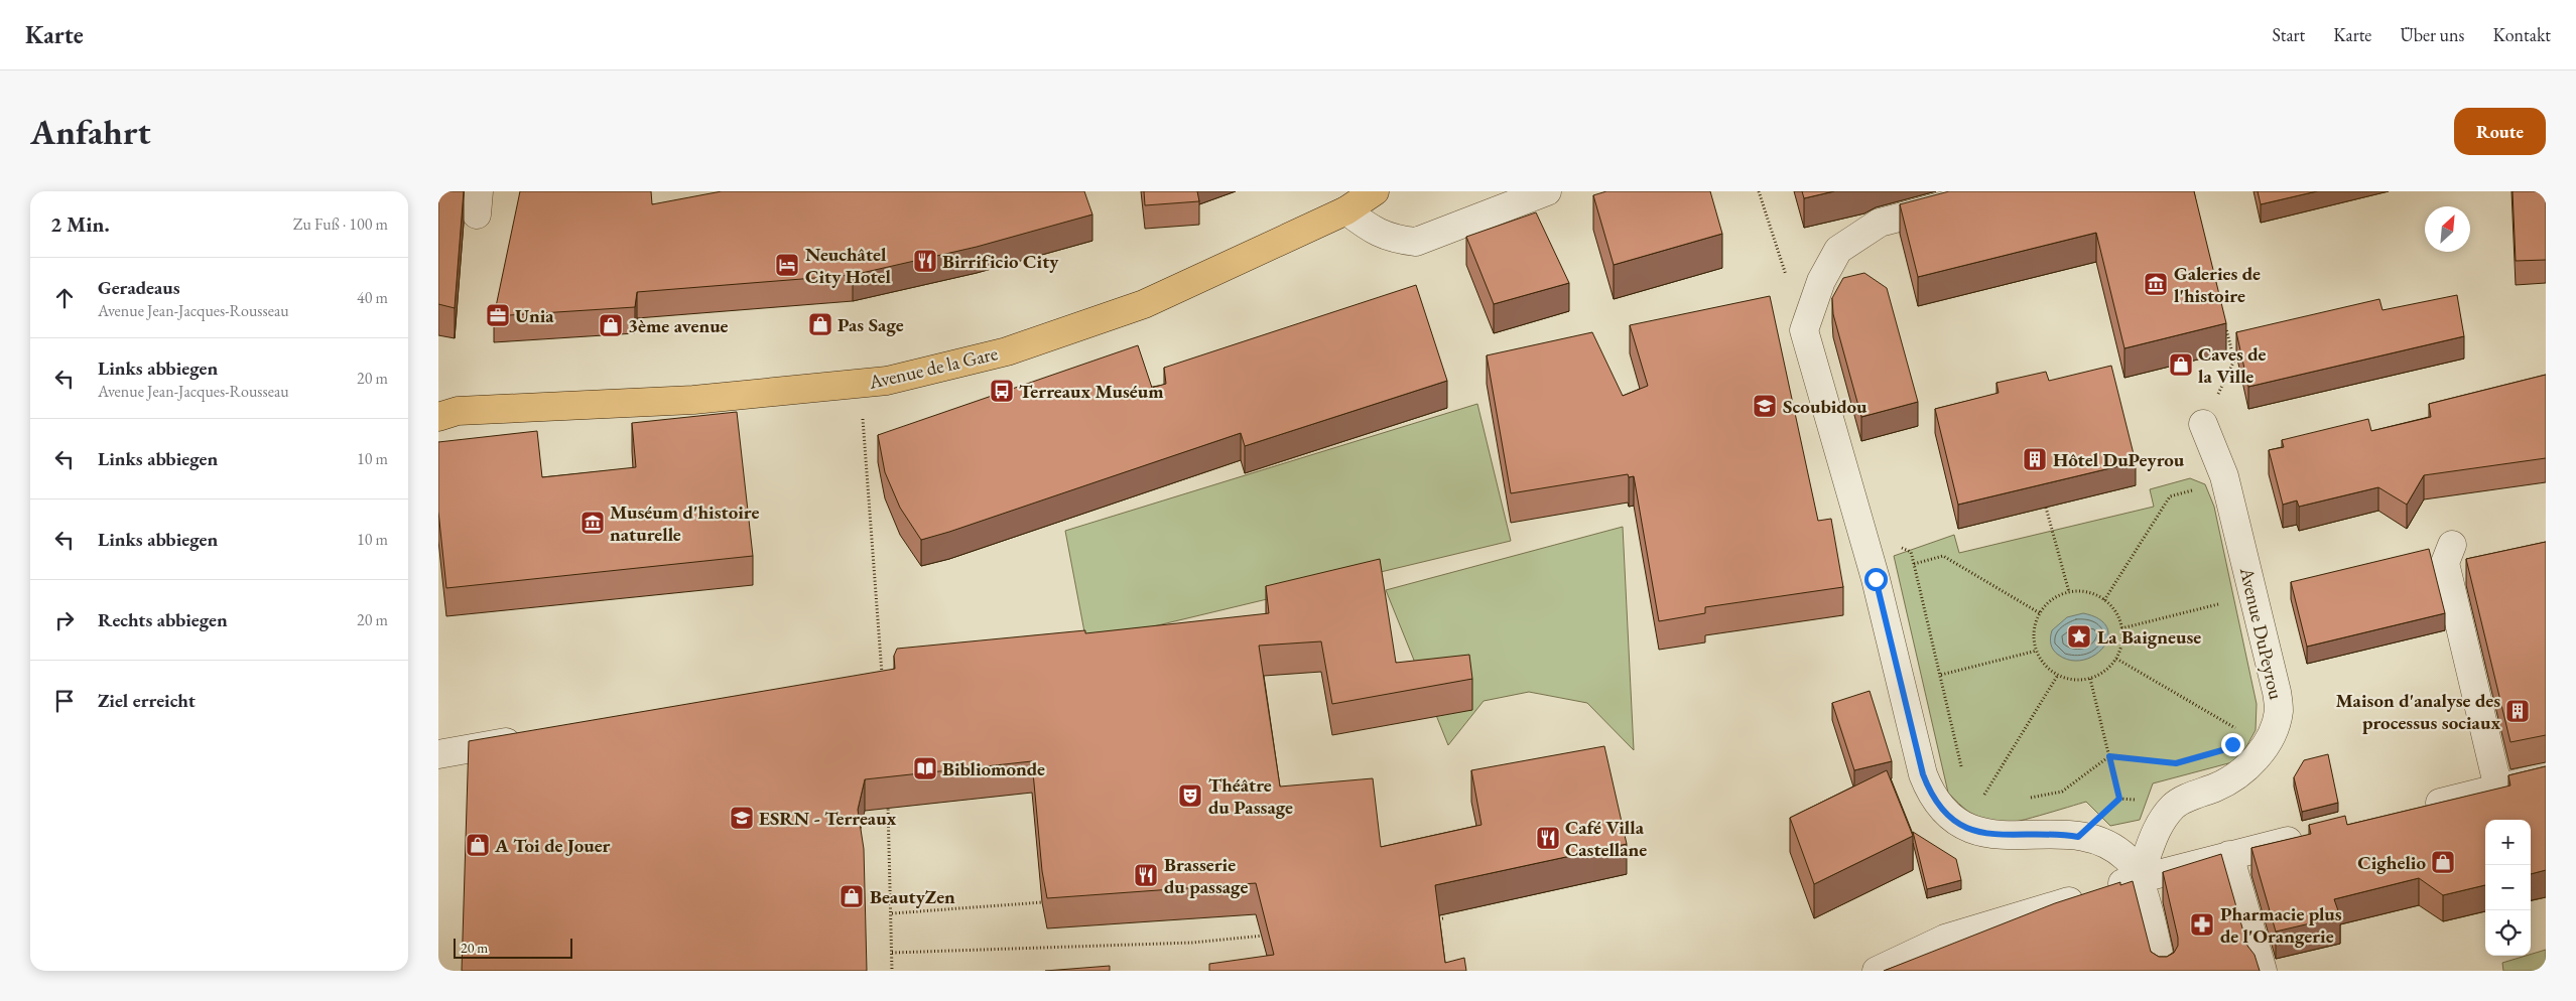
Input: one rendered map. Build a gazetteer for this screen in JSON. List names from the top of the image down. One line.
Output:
{"streets":{"main road":["Avenue de la Gare"],"street":["Avenue DuPeyrou"]},"places":{"restaurant":["Birrificio City","Café Villa Castellane","Brasserie du passage"],"hotel":["Neuchâtel City Hotel"],"museum":["Galeries de l'histoire","Muséum d'histoire naturelle"],"office":["Unia"],"shop":["Pas Sage","3ème avenue","Caves de la Ville","A Toi de Jouer","Cighelio","BeautyZen"],"bus stop":["Terreaux Muséum"],"school or university":["Scoubidou","ESRN - Terreaux"],"building":["Hôtel DuPeyrou","Maison d'analyse des processus sociaux"],"place":["La Baigneuse"],"library":["Bibliomonde"],"theatre":["Théâtre du Passage"],"pharmacy":["Pharmacie plus de l'Orangerie"]},"scale_bar":"20 m","north":"top right","page":{"header":"Karte","nav":["Start","Karte","Über uns","Kontakt"],"buttons":"Route","title":"Anfahrt","heading":["2 Min.","Zu Fuß · 100 m"],"list":[["Geradeaus","Avenue Jean-Jacques-Rousseau","40 m"],["Links abbiegen","Avenue Jean-Jacques-Rousseau","20 m"],["Links abbiegen","10 m"],["Links abbiegen","10 m"],["Rechts abbiegen","20 m"],"Ziel erreicht"],"map_buttons":["+","−"],"scale":"20 m"}}
